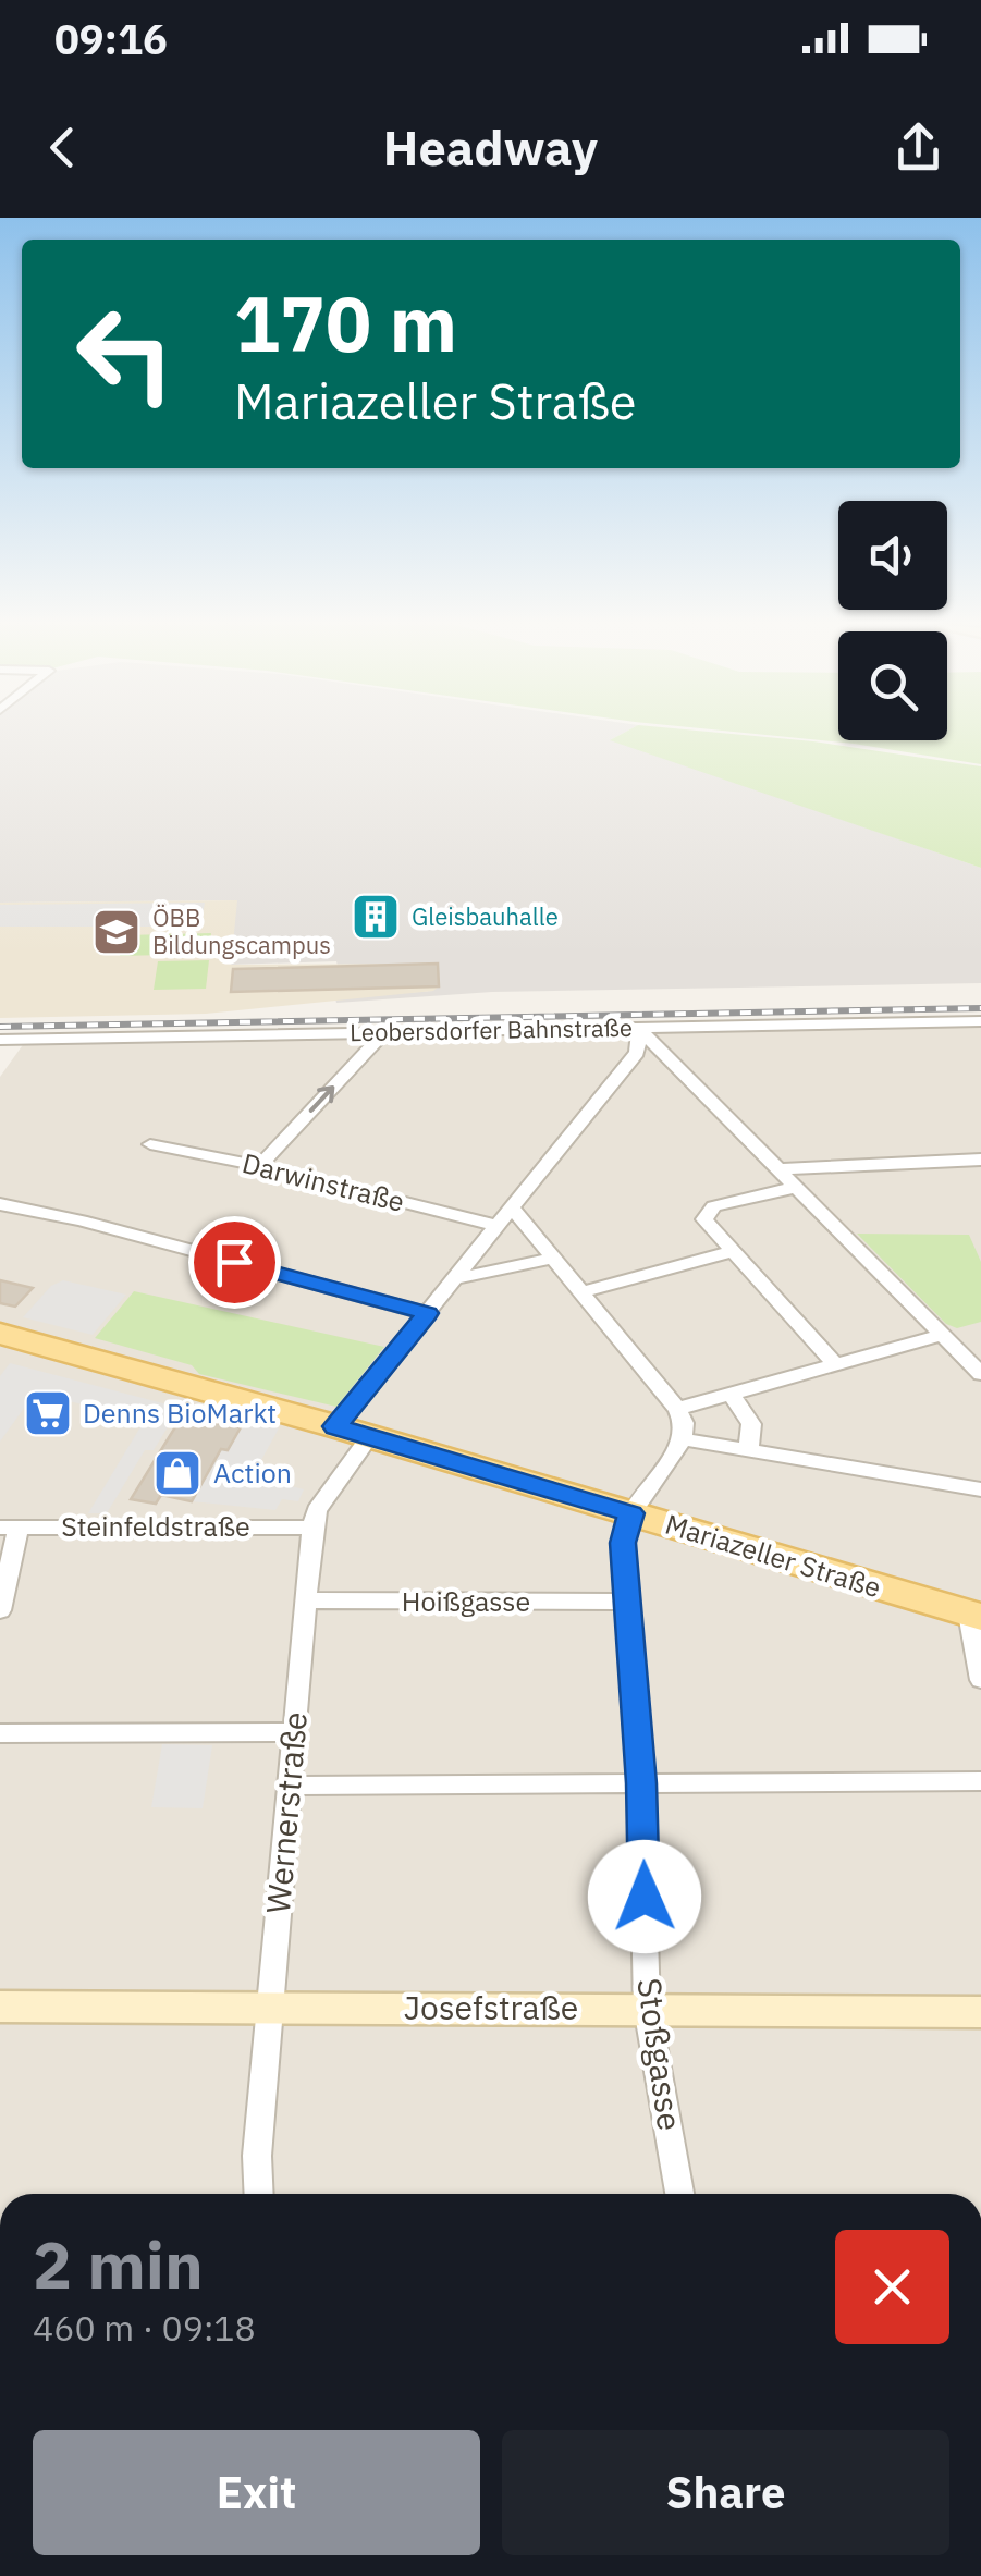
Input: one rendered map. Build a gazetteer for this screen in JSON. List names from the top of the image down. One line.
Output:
{"streets":{"main road":["Mariazeller Straße"],"street":["Leobersdorfer Bahnstraße","Darwinstraße","Steinfeldstraße","Hoißgasse","Wernerstraße","Josefstraße","Stoßgasse"]},"crossings":[["Steinfeldstraße","Wernerstraße"],["Mariazeller Straße","Wernerstraße"],["Mariazeller Straße","Stoßgasse"],["Hoißgasse","Wernerstraße"],["Hoißgasse","Stoßgasse"],["Wernerstraße","Josefstraße"],["Josefstraße","Stoßgasse"]],"places":{"building":["Gleisbauhalle"],"school or university":["ÖBB Bildungscampus"],"supermarket":["Denns BioMarkt"],"shop":["Action"]},"page":{"status":"09:16","header":"Headway","turn":["170 m","Mariazeller Straße"],"heading":["2 min","460 m · 09:18"],"buttons":["Exit","Share"]}}
